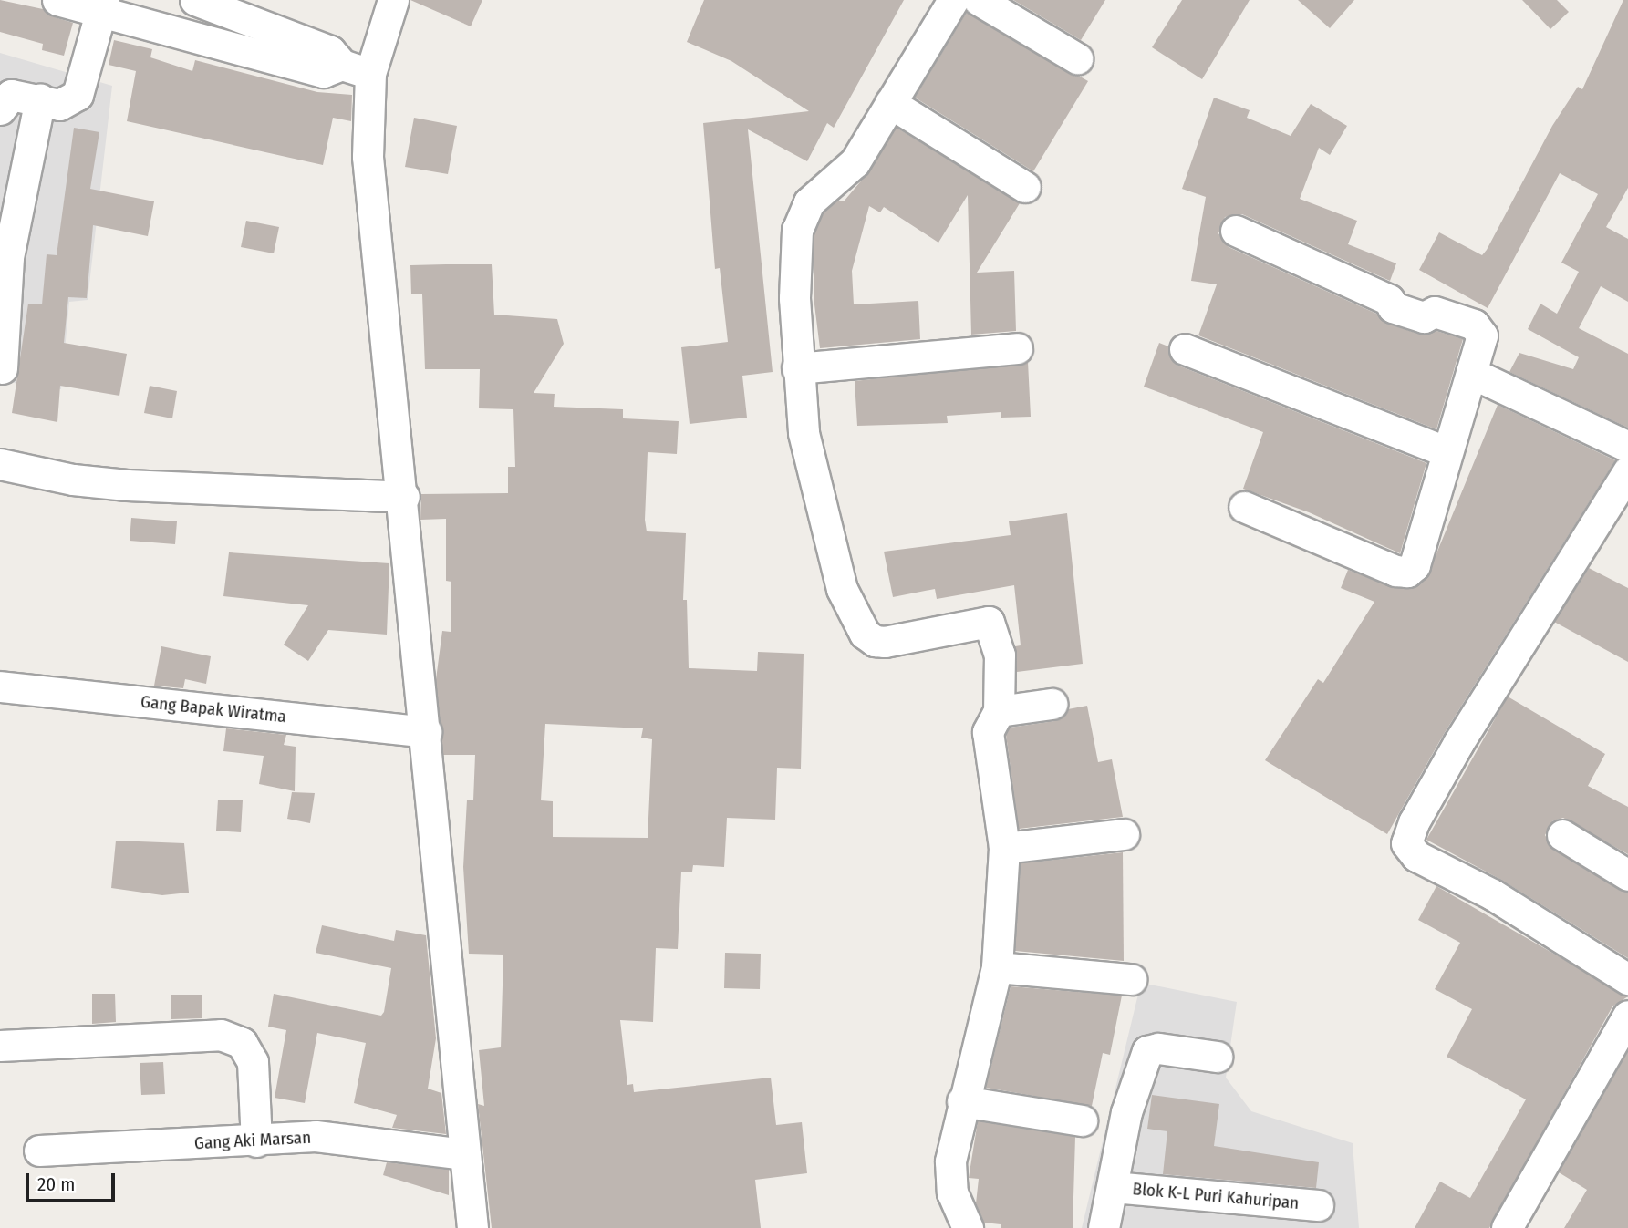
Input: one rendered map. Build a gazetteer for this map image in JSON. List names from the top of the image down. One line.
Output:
{"streets":{"street":["Gang Bapak Wiratma","Gang Aki Marsan","Blok K-L Puri Kahuripan"]},"scale_bar":"20 m"}
